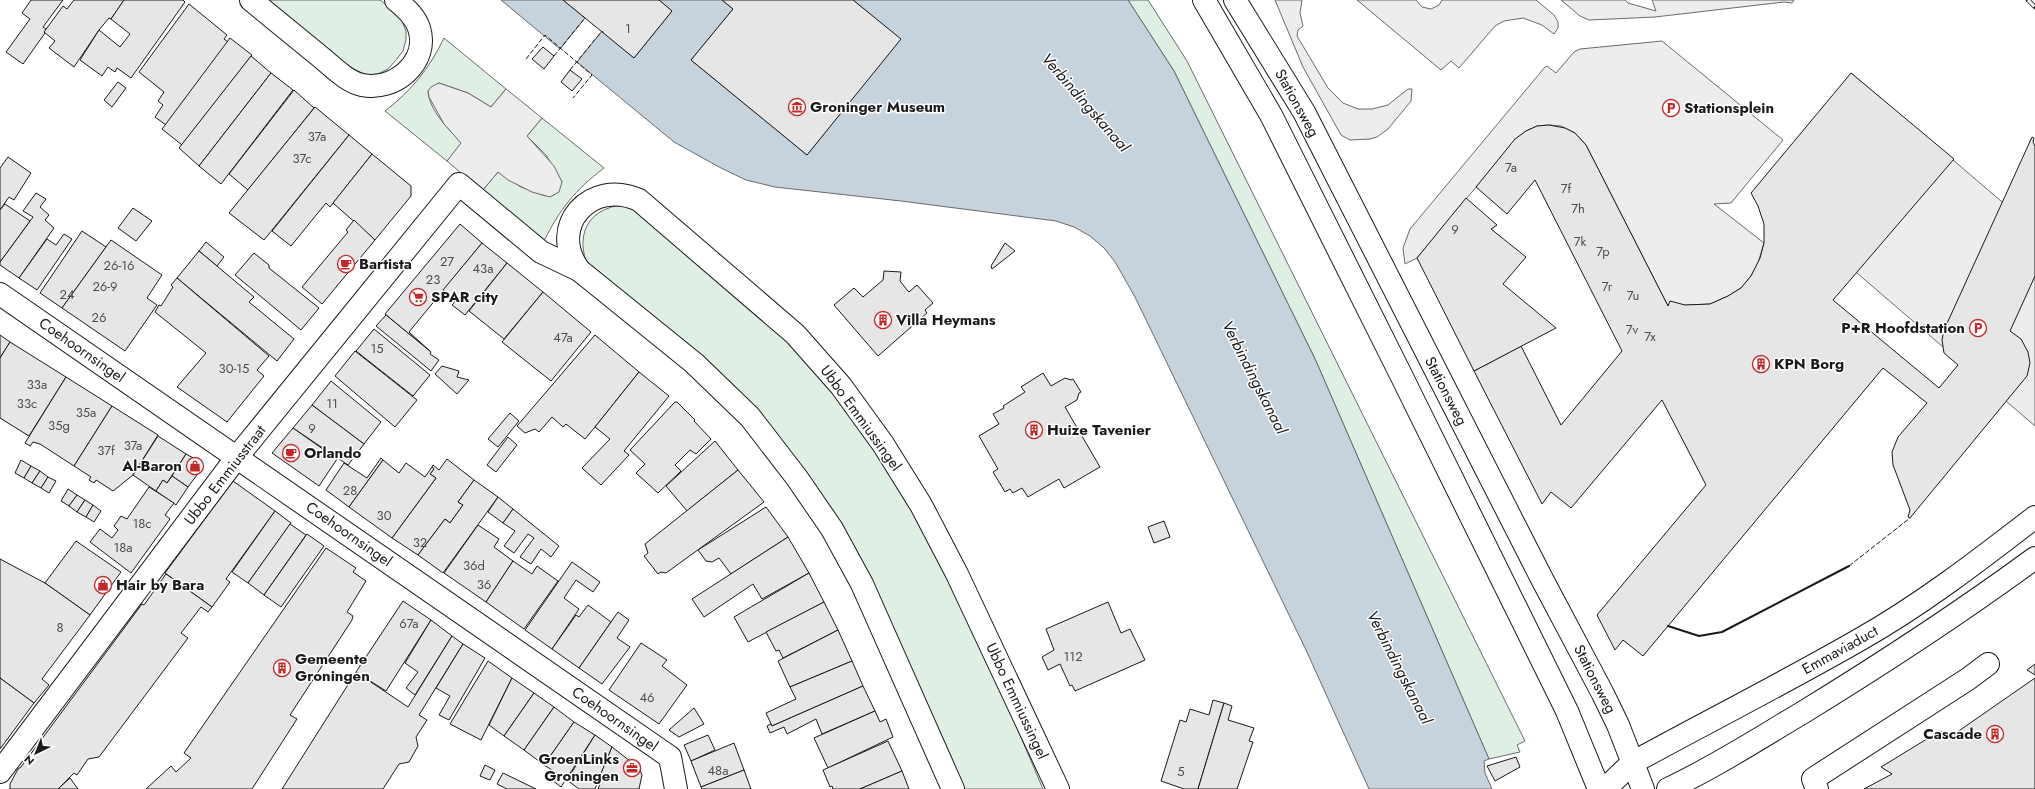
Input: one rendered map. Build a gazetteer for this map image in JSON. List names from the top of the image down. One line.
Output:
{"streets":{"street":["Stationsweg","Coehoornsingel","Ubbo Emmiussingel","Ubbo Emmiusstraat","Emmaviaduct"]},"crossings":[["Stationsweg","Emmaviaduct"],["Coehoornsingel","Ubbo Emmiusstraat"],["Ubbo Emmiussingel","Ubbo Emmiusstraat"]],"water":["Verbindingskanaal"],"places":{"museum":["Groninger Museum"],"parking":["Stationsplein","P+R Hoofdstation"],"cafe":["Bartista","Orlando"],"supermarket":["SPAR city"],"building":["Villa Heymans","KPN Borg","Huize Tavenier","Gemeente Groningen","Cascade"],"shop":["Al-Baron","Hair by Bara"],"office":["GroenLinks Groningen"]},"house_numbers":["1","37a","37c","7a","7f","7h","9","7k","7p","27","26-16","43a","23","26-9","7r","24","7u","26","7v","7x","47a","15","30-15","33a","33c","11","35a","35g","9","37a","37f","28","30","18c","32","18a","36d","36","67a","8","112","46","48a","5"],"north":"bottom left"}
